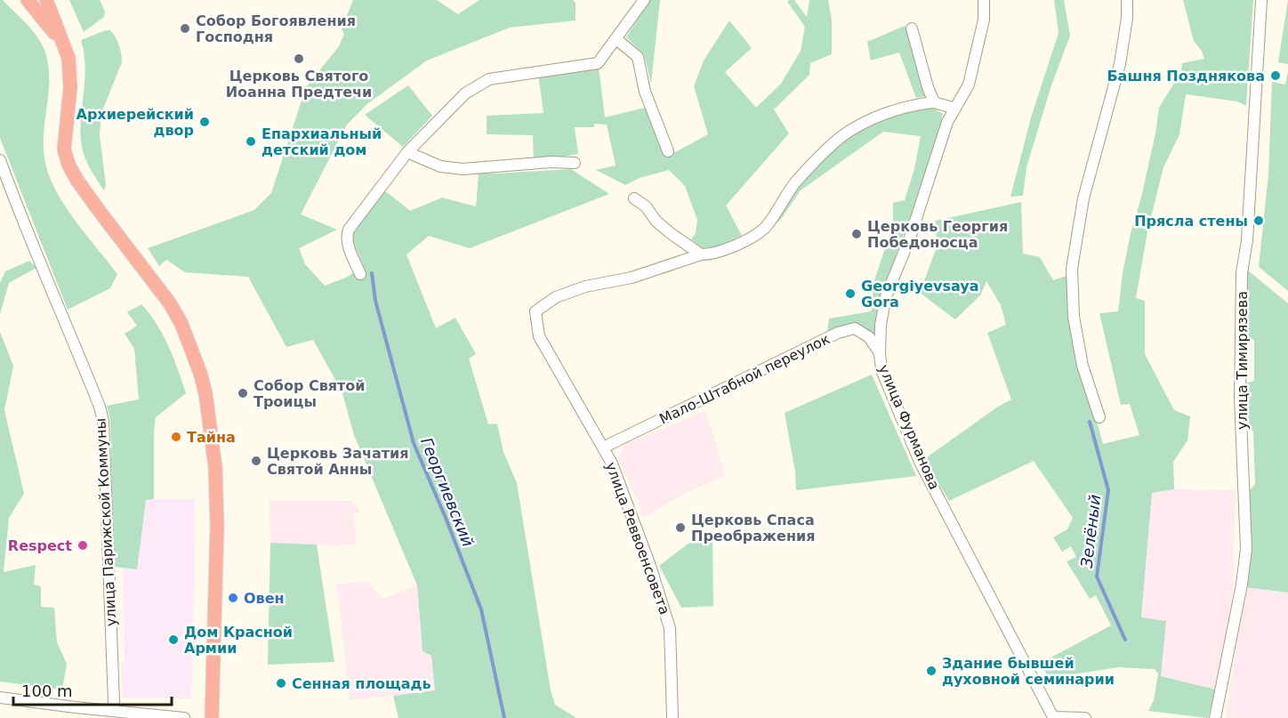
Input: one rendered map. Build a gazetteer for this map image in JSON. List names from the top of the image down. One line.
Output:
{"streets":{"street":["улица Тимирязева","Мало-Штабной переулок","улица Фурманова","улица Парижской Коммуны","улица Реввоенсовета"]},"crossings":[["Мало-Штабной переулок","улица Фурманова"],["Мало-Штабной переулок","улица Реввоенсовета"]],"water":["Георгиевский","Зелёный"],"places":["Собор Богоявления Господня","Церковь Святого Иоанна Предтечи","Башня Позднякова","Архиерейский двор","Епархиальный детский дом","Прясла стены","Церковь Георгия Победоносца","Georgiyevsaya Gora","Собор Святой Троицы","Тайна","Церковь Зачатия Святой Анны","Церковь Спаса Преображения","Respect","Овен","Дом Красной Армии","Здание бывшей духовной семинарии","Сенная площадь"],"scale_bar":"100 m"}
